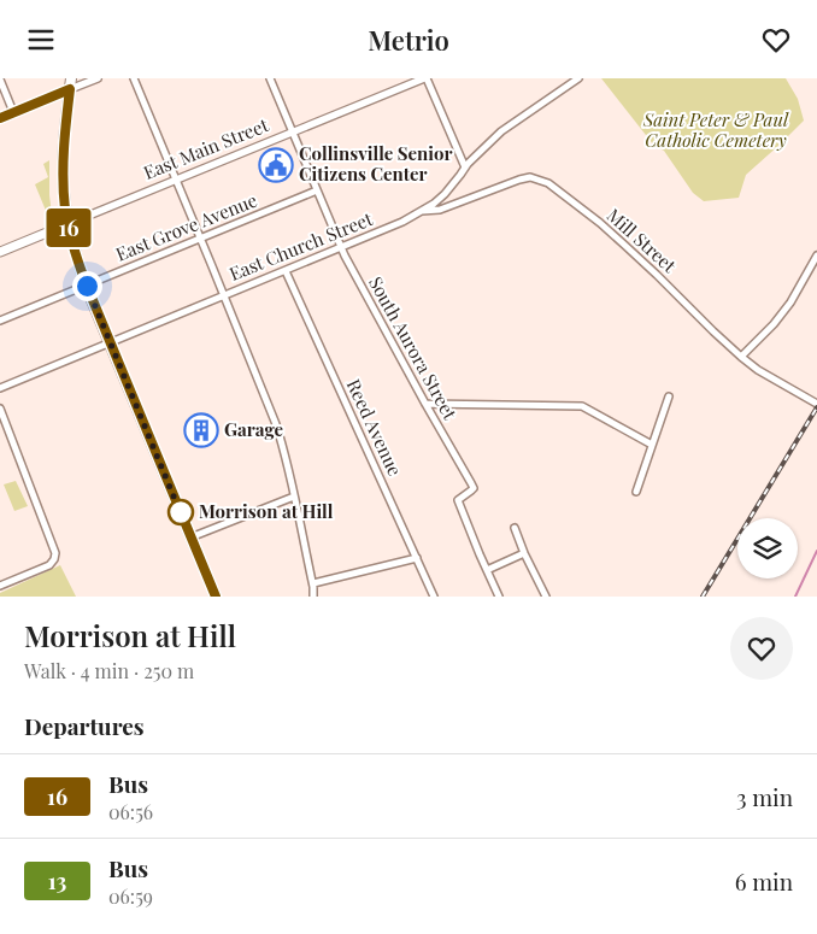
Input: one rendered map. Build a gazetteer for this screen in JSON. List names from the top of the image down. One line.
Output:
{"streets":{"main road":["East Main Street"],"street":["East Grove Avenue","Mill Street","East Church Street","South Aurora Street","Reed Avenue"]},"crossings":[["East Main Street","South Aurora Street"],["East Grove Avenue","South Aurora Street"],["Mill Street","East Church Street"],["East Church Street","South Aurora Street"],["East Church Street","Reed Avenue"]],"parks":["Saint Peter & Paul Catholic Cemetery"],"places":{"public building":["Collinsville Senior Citizens Center"],"building":["Garage"],"other":["Morrison at Hill"]},"lines":["bus line 16"],"page":{"header":"Metrio","on_map":"16","heading":[["Morrison at Hill","Walk · 4 min · 250 m"],"Departures"],"list":[{"mark":"16","name":"Bus","note":"06:56","value":"3 min"},{"mark":"13","name":"Bus","note":"06:59","value":"6 min"}]}}
